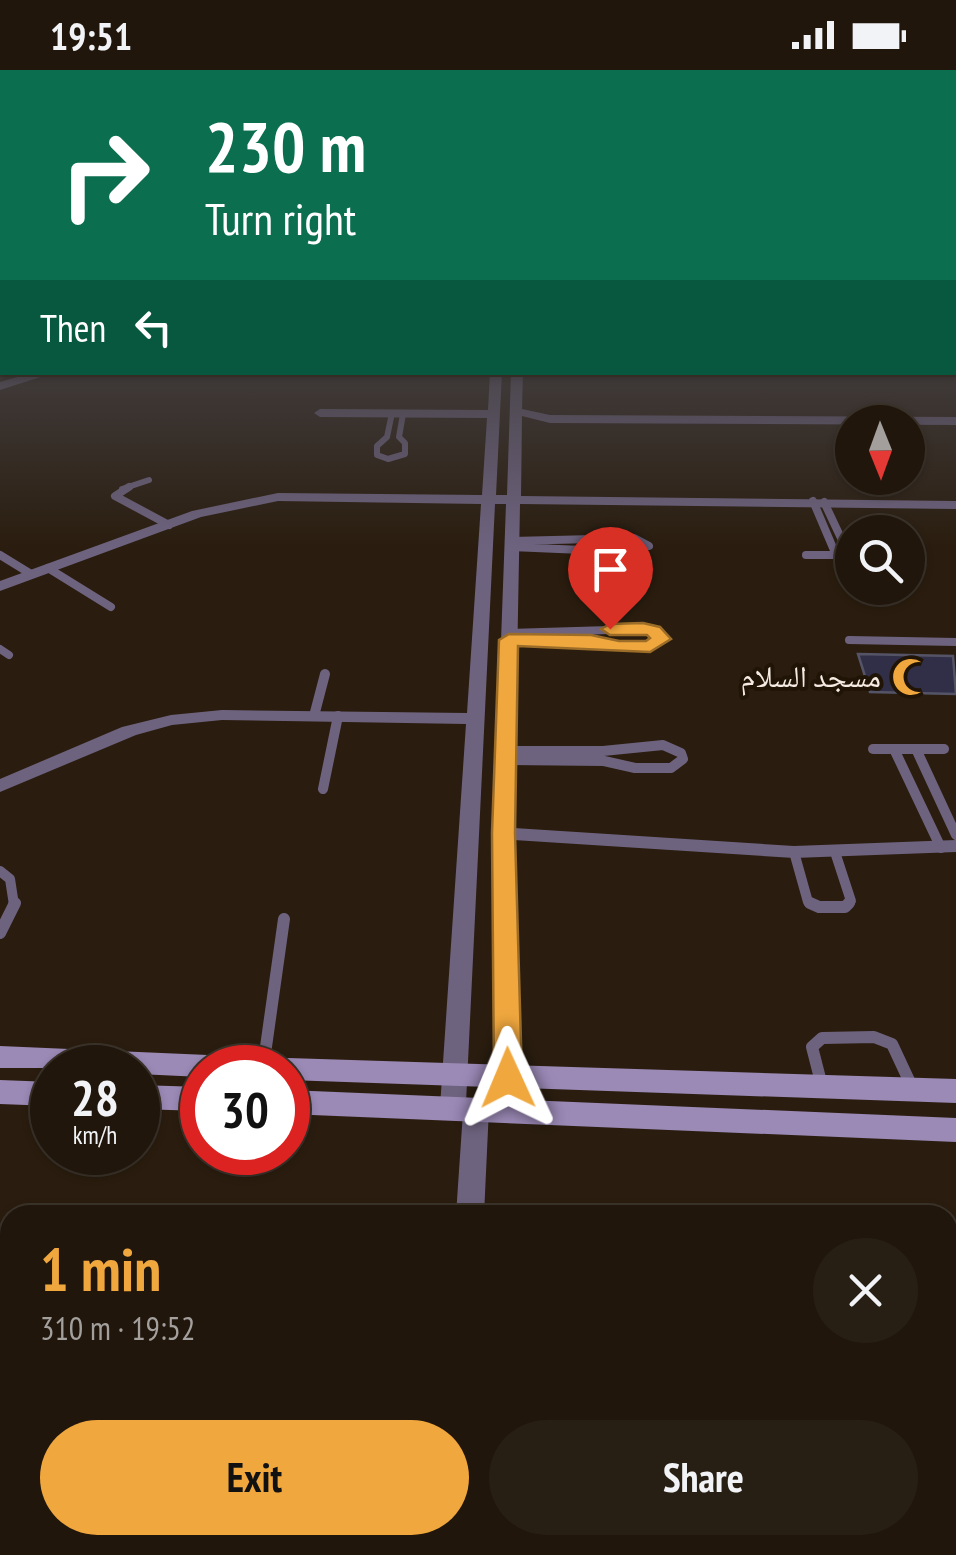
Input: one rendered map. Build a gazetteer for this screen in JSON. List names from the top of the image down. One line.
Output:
{"places":{"mosque":["مسجد السلام"]},"north":"bottom","page":{"status":"19:51","turn":["230 m","Turn right"],"then":"Then","speed":"28 km/h","limit":"30","heading":["1 min","310 m · 19:52"],"buttons":["Exit","Share"]}}
